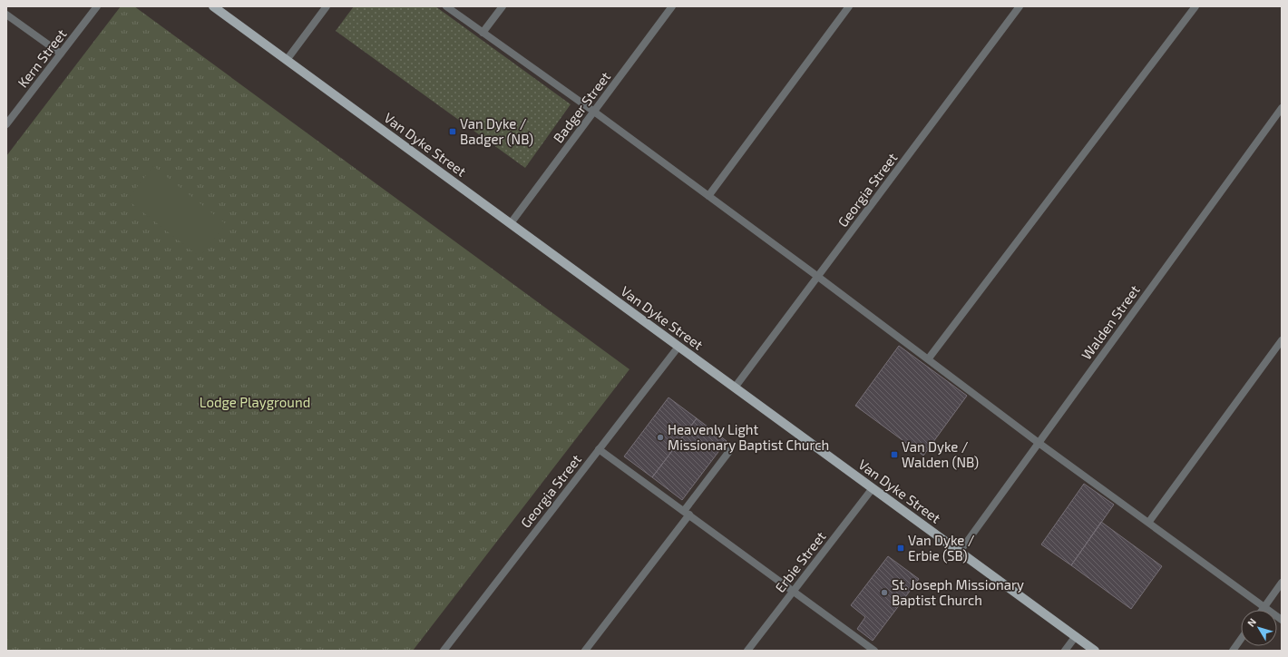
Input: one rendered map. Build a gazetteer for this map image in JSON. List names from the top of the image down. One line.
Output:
{"streets":{"main road":["Van Dyke Street"],"street":["Kern Street","Badger Street","Georgia Street","Walden Street","Erbie Street"]},"crossings":[["Badger Street","Van Dyke Street"],["Van Dyke Street","Georgia Street"],["Van Dyke Street","Walden Street"],["Van Dyke Street","Erbie Street"]],"parks":["Lodge Playground"],"places":{"transit":["Van Dyke / Badger (NB)","Van Dyke / Walden (NB)","Van Dyke / Erbie (SB)"],"other":["Heavenly Light Missionary Baptist Church","St. Joseph Missionary Baptist Church"]},"north":"top left"}
